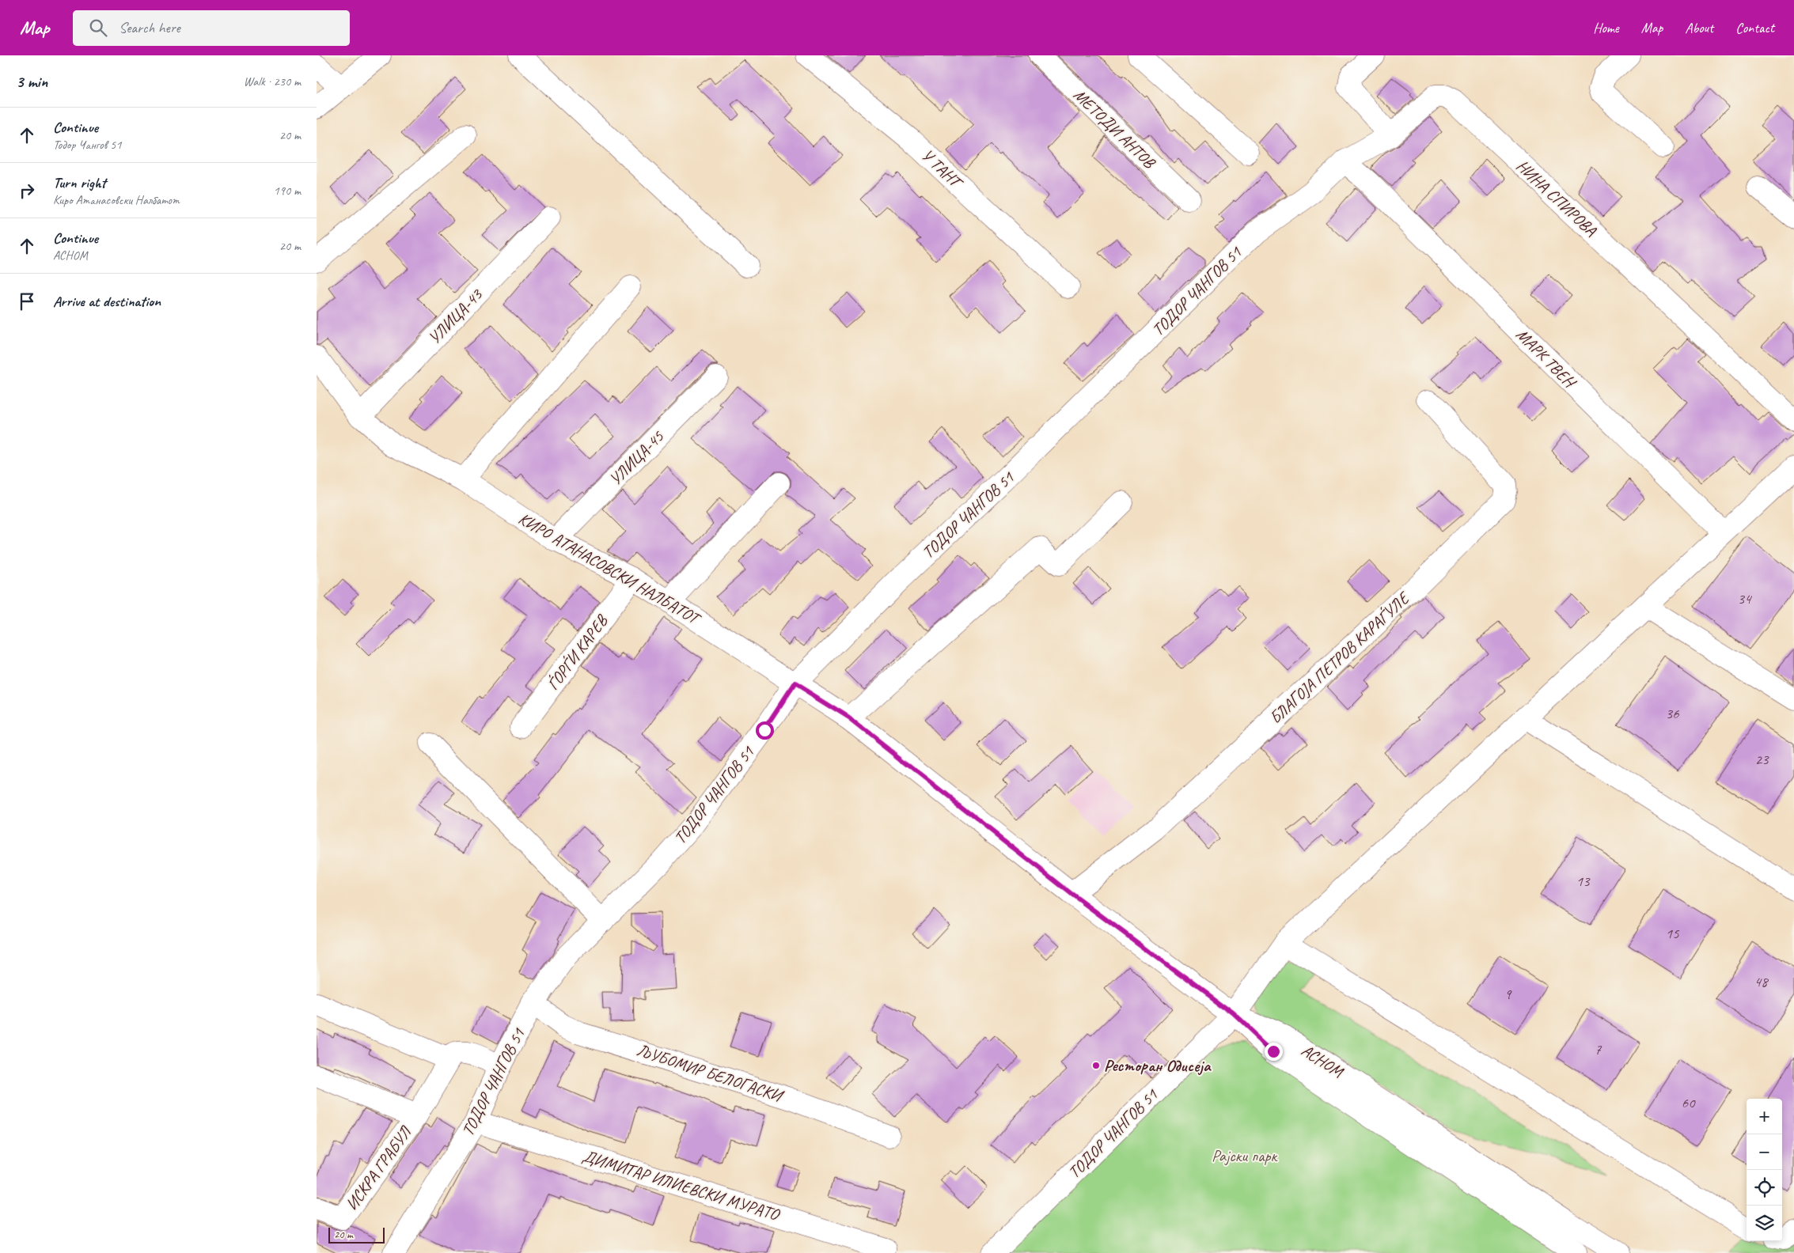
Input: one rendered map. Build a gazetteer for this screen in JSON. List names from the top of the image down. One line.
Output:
{"streets":{"street":["МЕТОДИ АНТОВ","У ТАНТ","НИНА СПИРОВА","ТОДОР ЧАНГОВ 51","УЛИЦА-43","МАРК ТВЕН","УЛИЦА-45","КИРО АТАНАСОВСКИ НАЛБАТОТ","ЃОРЃИ КАРЕВ","БЛАГОЈА ПЕТРОВ КАРАЃУЛЕ","АСНОМ","ЉУБОМИР БЕЛОГАСКИ","ИСКРА ГРАБУЛ","ДИМИТАР ИЛИЕВСКИ МУРАТО"]},"crossings":[["НИНА СПИРОВА","ТОДОР ЧАНГОВ 51"],["ТОДОР ЧАНГОВ 51","МАРК ТВЕН"],["ТОДОР ЧАНГОВ 51","КИРО АТАНАСОВСКИ НАЛБАТОТ"],["ТОДОР ЧАНГОВ 51","АСНОМ"],["ТОДОР ЧАНГОВ 51","ЉУБОМИР БЕЛОГАСКИ"],["ТОДОР ЧАНГОВ 51","ДИМИТАР ИЛИЕВСКИ МУРАТО"],["УЛИЦА-43","КИРО АТАНАСОВСКИ НАЛБАТОТ"],["УЛИЦА-45","КИРО АТАНАСОВСКИ НАЛБАТОТ"],["КИРО АТАНАСОВСКИ НАЛБАТОТ","ЃОРЃИ КАРЕВ"],["КИРО АТАНАСОВСКИ НАЛБАТОТ","БЛАГОЈА ПЕТРОВ КАРАЃУЛЕ"],["КИРО АТАНАСОВСКИ НАЛБАТОТ","АСНОМ"]],"parks":["Рајски парк"],"places":["Ресторан Одисеја"],"house_numbers":["34","36","23","13","15","48","9","7","60"],"scale_bar":"20 m","page":{"header":"Map","search":"Search here","nav":["Home","Map","About","Contact"],"heading":["3 min","Walk · 230 m"],"list":[["Continue","Тодор Чангов 51","20 m"],["Turn right","Киро Атанасовски Налбатот","190 m"],["Continue","АСНОМ","20 m"],"Arrive at destination"],"map_buttons":["+","−"],"scale":"20 m"}}
